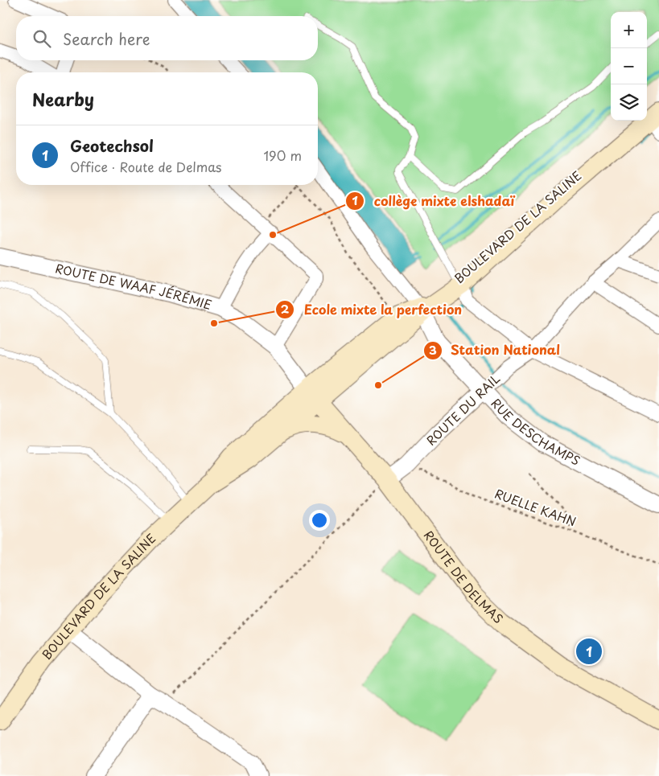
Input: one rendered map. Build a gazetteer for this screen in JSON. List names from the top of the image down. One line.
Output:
{"streets":{"main road":["BOULEVARD DE LA SALINE","ROUTE DE DELMAS"],"street":["ROUTE DE WAAF JÉRÉMIE","ROUTE DU RAIL","RUE DESCHAMPS"],"path":["RUELLE KAHN"]},"crossings":[["BOULEVARD DE LA SALINE","ROUTE DE WAAF JÉRÉMIE"],["BOULEVARD DE LA SALINE","RUE DESCHAMPS"],["BOULEVARD DE LA SALINE","ROUTE DE DELMAS"],["ROUTE DE WAAF JÉRÉMIE","ROUTE DE DELMAS"],["ROUTE DU RAIL","RUE DESCHAMPS"],["ROUTE DU RAIL","RUELLE KAHN"],["ROUTE DU RAIL","ROUTE DE DELMAS"]],"places":["collège mixte elshadaï","Ecole mixte la perfection","Station National"],"page":{"map_buttons":["+","−"],"search":"Search here","heading":"Nearby","list":[{"mark":"1","name":"Geotechsol","note":"Office · Route de Delmas","value":"190 m"}],"pins":"1"}}
